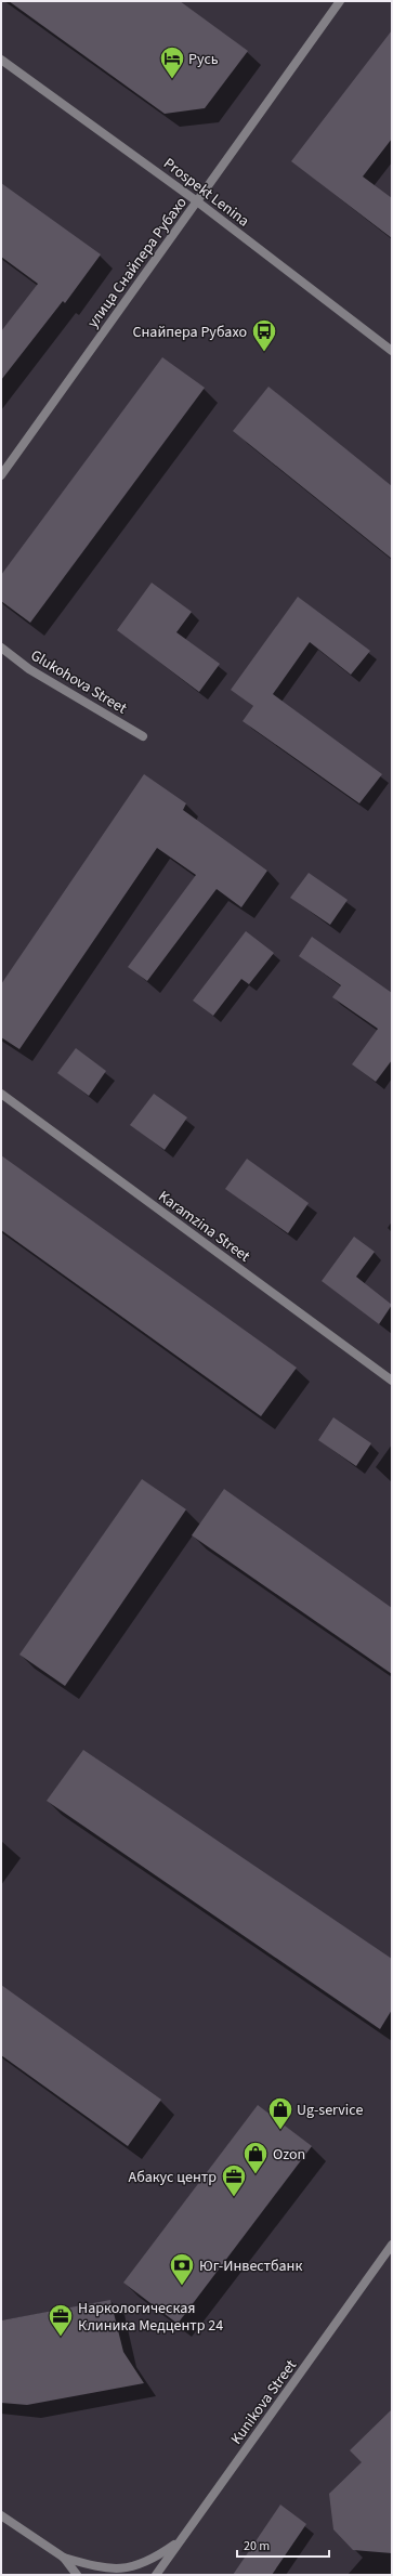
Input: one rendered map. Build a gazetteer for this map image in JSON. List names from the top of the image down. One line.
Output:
{"streets":{"street":["Prospekt Lenina","улица Снайпера Рубахо","Glukohova Street","Karamzina Street","Kunikova Street"]},"crossings":[["Prospekt Lenina","улица Снайпера Рубахо"]],"places":{"hotel":["Русь"],"bus stop":["Снайпера Рубахо"],"shop":["Ug-service","Ozon"],"office":["Абакус центр","Наркологическая Клиника Медцентр 24"],"bank":["Юг-Инвестбанк"]},"scale_bar":"20 m"}
